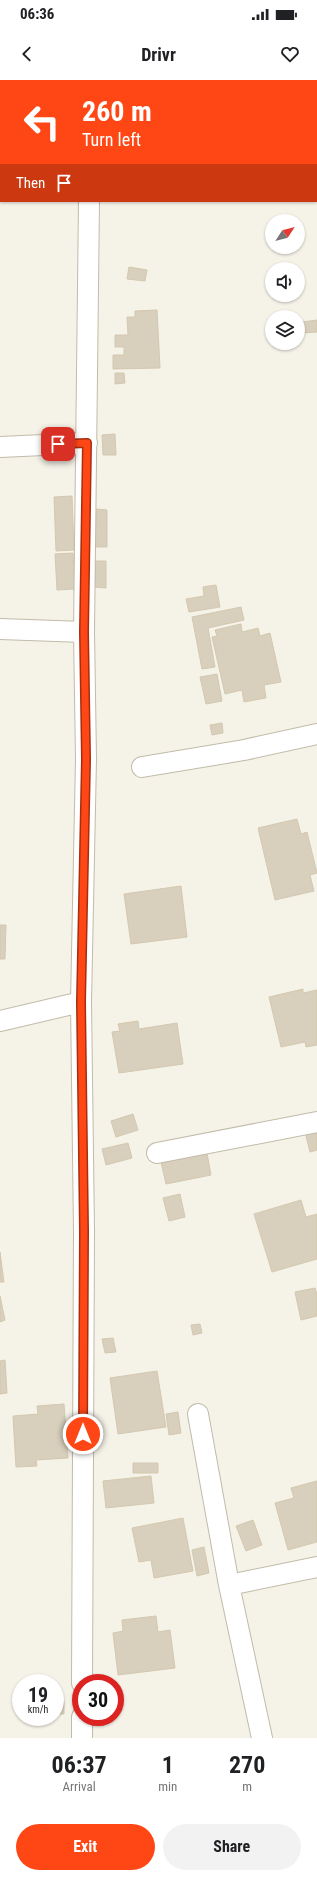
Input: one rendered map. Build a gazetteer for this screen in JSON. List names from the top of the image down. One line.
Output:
{"north":"top right","page":{"status":"06:36","header":"Drivr","turn":["260 m","Turn left"],"then":"Then","speed":"19 km/h","limit":"30","eta":["06:37","Arrival","1","min","270","m"],"buttons":["Exit","Share"]}}
